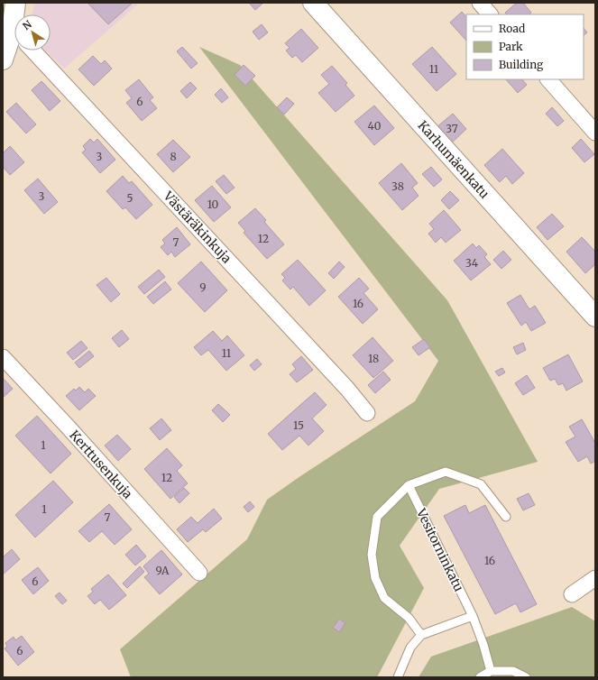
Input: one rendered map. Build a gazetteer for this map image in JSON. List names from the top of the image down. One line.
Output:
{"streets":{"street":["Karhumäenkatu","Västäräkinkuja","Kerttusenkuja"],"lane":["Vesitorninkatu"]},"house_numbers":["11","6","40","37","3","8","38","3","5","10","12","7","34","9","16","11","18","15","1","12","1","7","16","9A","6","6"],"legend":["Road","Park","Building"],"north":"top left"}
